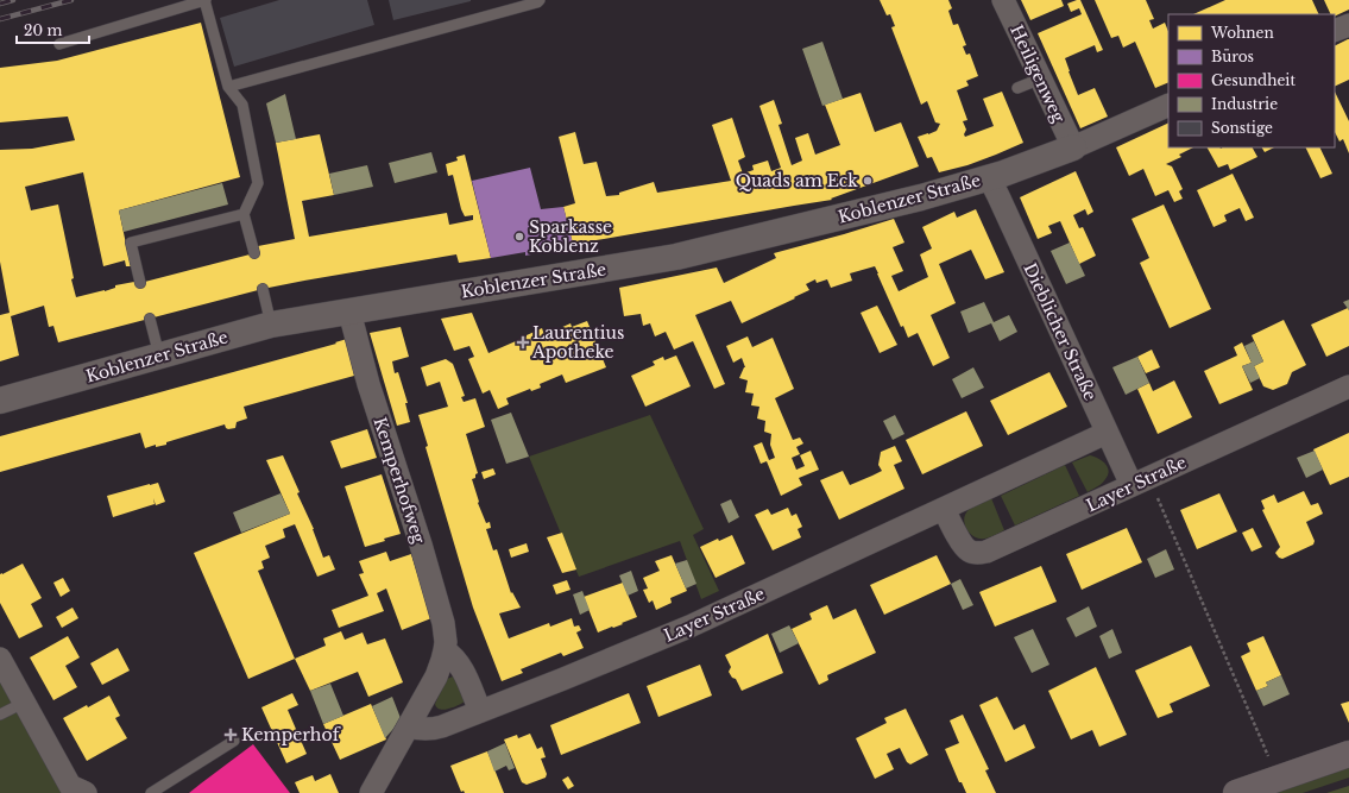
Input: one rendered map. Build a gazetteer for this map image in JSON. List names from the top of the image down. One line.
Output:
{"streets":{"street":["Heiligenweg","Koblenzer Straße","Dieblicher Straße","Kemperhofweg","Layer Straße"]},"crossings":[["Heiligenweg","Koblenzer Straße"],["Koblenzer Straße","Dieblicher Straße"],["Koblenzer Straße","Kemperhofweg"],["Dieblicher Straße","Layer Straße"]],"places":{"other":["Quads am Eck","Sparkasse Koblenz"],"health":["Laurentius Apotheke","Kemperhof"]},"legend":["Wohnen","Büros","Gesundheit","Industrie","Sonstige"],"scale_bar":"20 m"}
